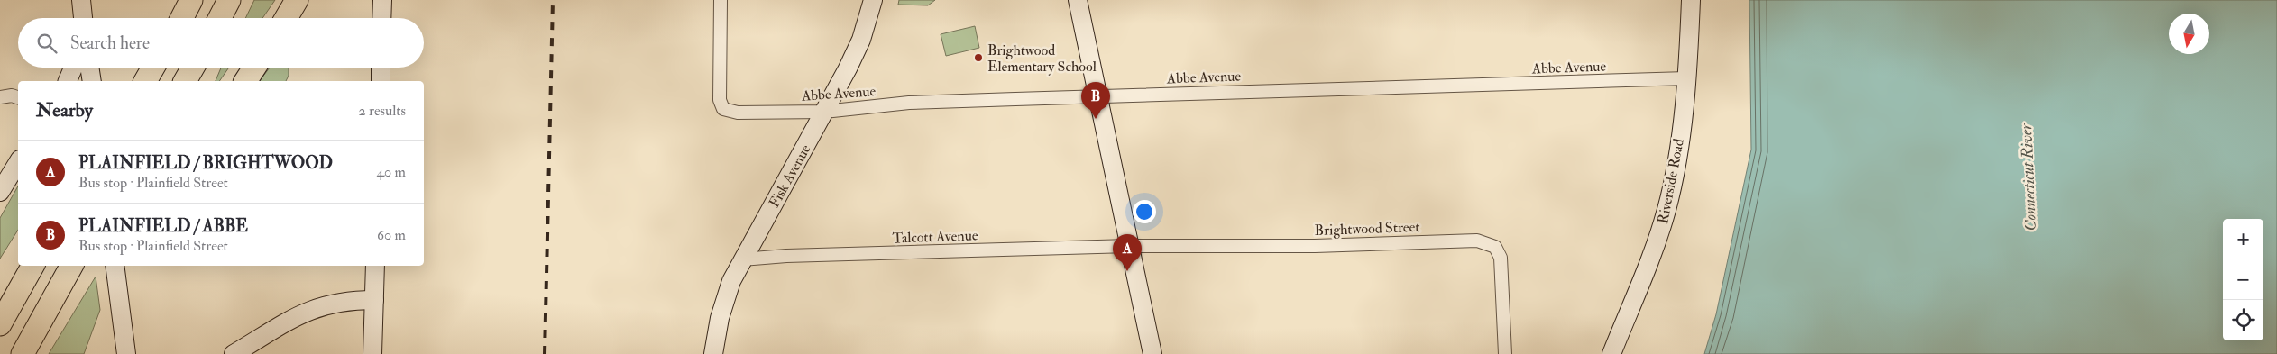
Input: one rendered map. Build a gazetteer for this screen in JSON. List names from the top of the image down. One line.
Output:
{"streets":{"street":["Abbe Avenue","Fisk Avenue","Riverside Road","Brightwood Street","Talcott Avenue"]},"crossings":[["Abbe Avenue","Fisk Avenue"],["Abbe Avenue","Riverside Road"],["Fisk Avenue","Talcott Avenue"],["Brightwood Street","Talcott Avenue"]],"water":["Connecticut River"],"places":["Brightwood Elementary School"],"north":"bottom","page":{"search":"Search here","heading":["Nearby","2 results"],"pins":["B","A"],"list":[{"mark":"A","name":"PLAINFIELD / BRIGHTWOOD","note":"Bus stop · Plainfield Street","value":"40 m"},{"mark":"B","name":"PLAINFIELD / ABBE","note":"Bus stop · Plainfield Street","value":"60 m"}],"map_buttons":["+","−"]}}
